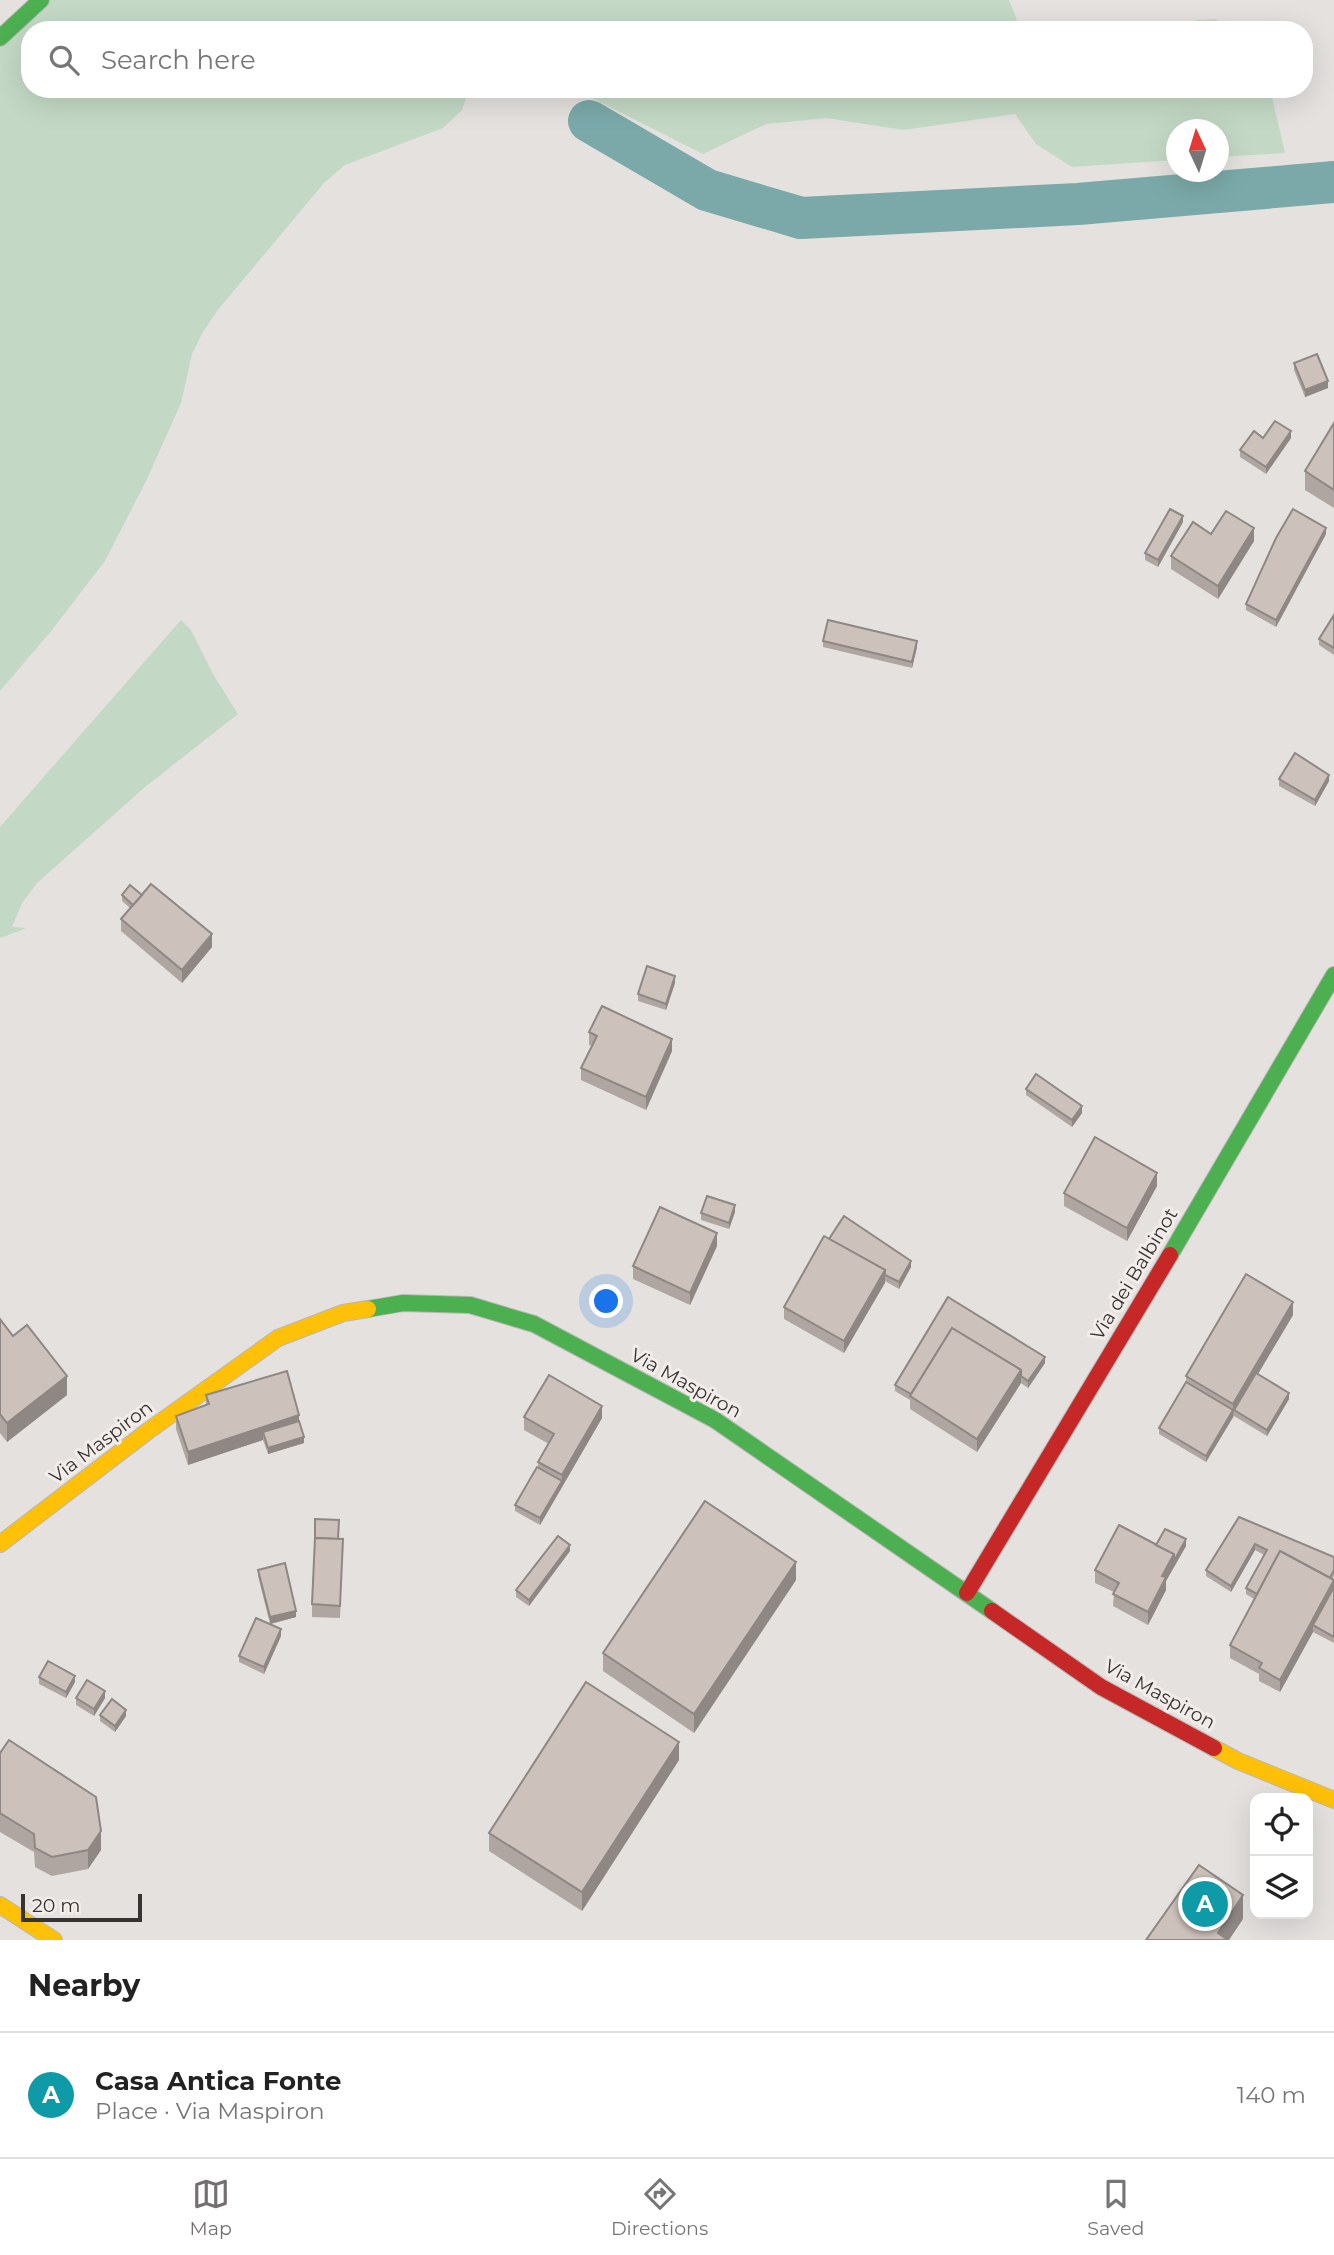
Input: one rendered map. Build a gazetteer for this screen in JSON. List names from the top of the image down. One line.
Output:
{"streets":{"street":["Via dei Balbinot","Via Maspiron"]},"crossings":[["Via dei Balbinot","Via Maspiron"]],"scale_bar":"20 m","north":"top","page":{"search":"Search here","pins":"A","scale":"20 m","heading":"Nearby","list":[{"mark":"A","name":"Casa Antica Fonte","note":"Place · Via Maspiron","value":"140 m"}],"nav":["Map","Directions","Saved"]}}
